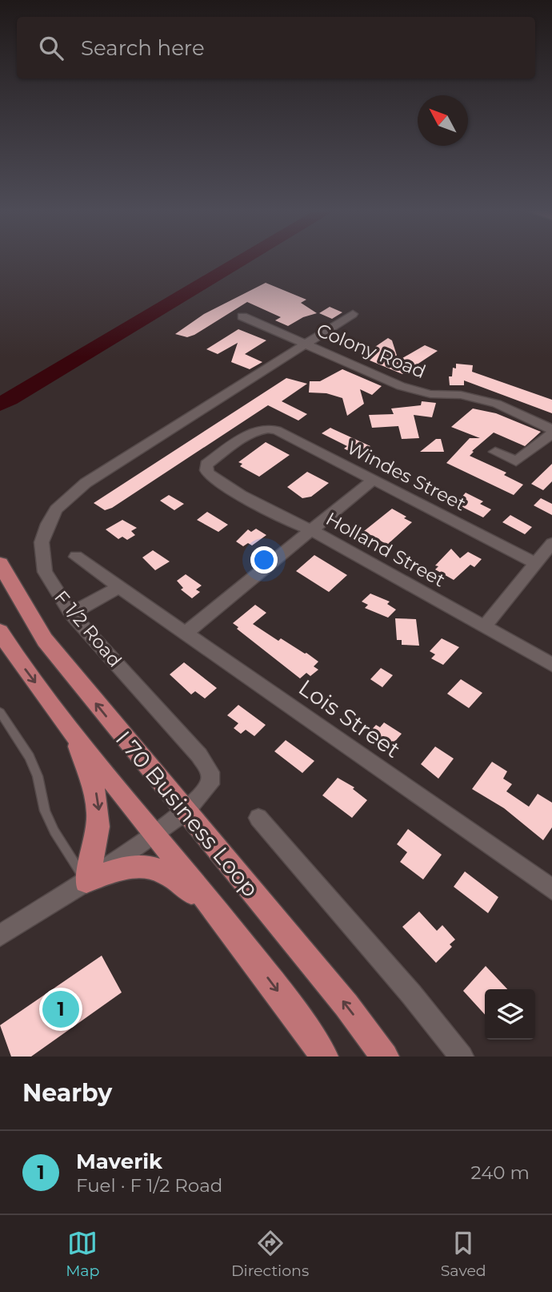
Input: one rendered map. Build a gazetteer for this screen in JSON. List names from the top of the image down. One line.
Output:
{"streets":{"main road":["I 70 Business Loop"],"street":["Colony Road","Windes Street","Holland Street","F 1/2 Road","Lois Street"]},"crossings":[["Colony Road","F 1/2 Road"],["Windes Street","Holland Street"],["F 1/2 Road","I 70 Business Loop"]],"north":"top left","page":{"search":"Search here","pins":"1","heading":"Nearby","list":[{"mark":"1","name":"Maverik","note":"Fuel · F 1/2 Road","value":"240 m"}],"nav":["Map","Directions","Saved"]}}
